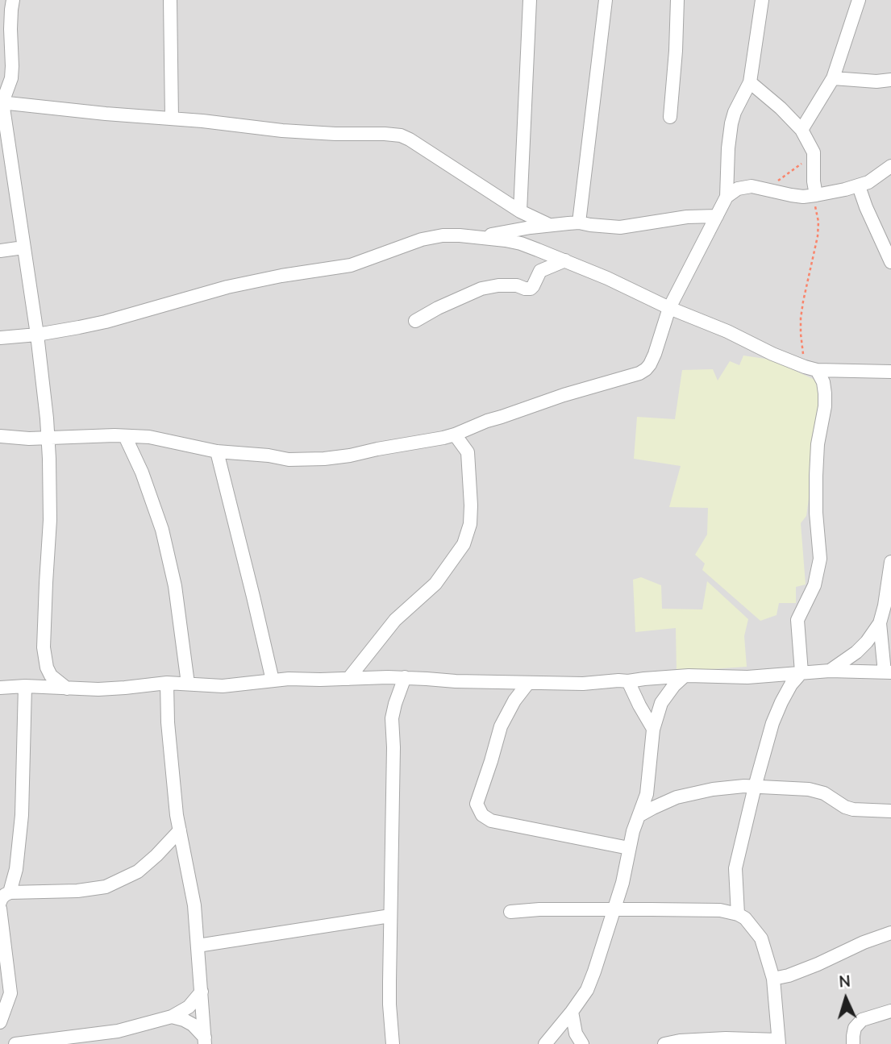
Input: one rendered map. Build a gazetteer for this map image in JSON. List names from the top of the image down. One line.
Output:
{"north":"top"}
